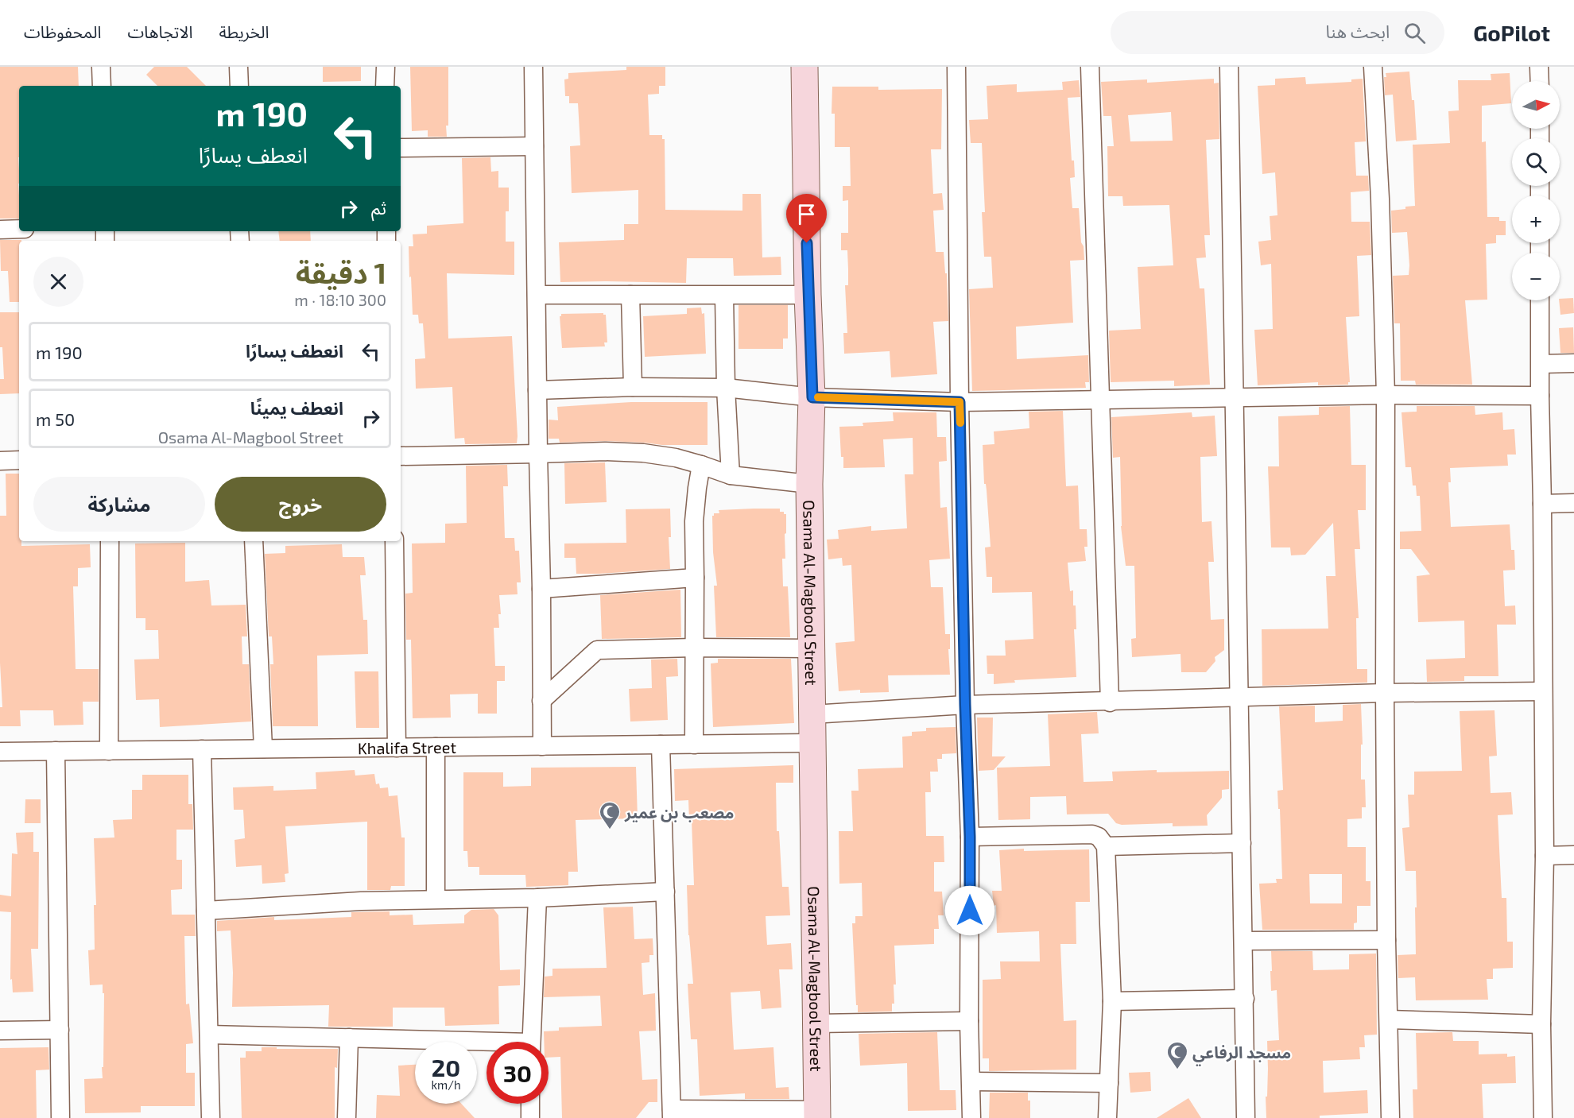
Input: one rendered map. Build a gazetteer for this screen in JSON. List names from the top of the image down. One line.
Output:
{"streets":{"street":["Osama Al-Magbool Street","Khalifa Street"]},"crossings":[["Osama Al-Magbool Street","Khalifa Street"]],"places":{"mosque":["مصعب بن عمير","مسجد الرفاعي"]},"north":"right","page":{"header":"GoPilot","search":"ابحث هنا","nav":["الخريطة","الاتجاهات","المحفوظات"],"map_buttons":["+","−"],"turn":["190 m","انعطف يسارًا"],"then":"ثم","heading":["1 دقيقة","300 m · 18:10"],"list":[{"name":"انعطف يسارًا","value":"190 m"},{"name":"انعطف يمينًا","note":"Osama Al-Magbool Street","value":"50 m"}],"buttons":["خروج","مشاركة"],"speed":"20 km/h","limit":"30"}}
